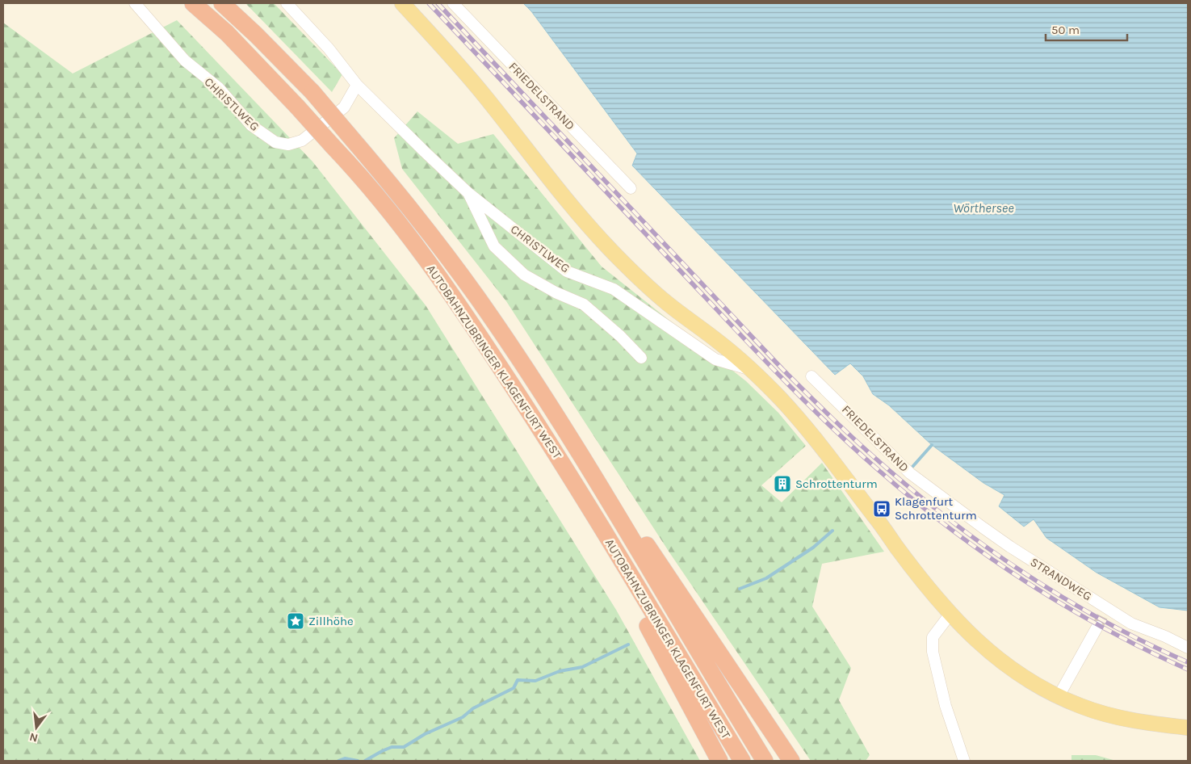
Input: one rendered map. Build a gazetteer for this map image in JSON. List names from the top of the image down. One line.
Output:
{"streets":{"highway":["AUTOBAHNZUBRINGER KLAGENFURT WEST"],"street":["FRIEDELSTRAND","CHRISTLWEG","STRANDWEG"]},"crossings":[["FRIEDELSTRAND","STRANDWEG"]],"water":["Wörthersee"],"places":{"building":["Schrottenturm"],"bus stop":["Klagenfurt Schrottenturm"],"place":["Zillhöhe"]},"scale_bar":"50 m","north":"bottom"}
